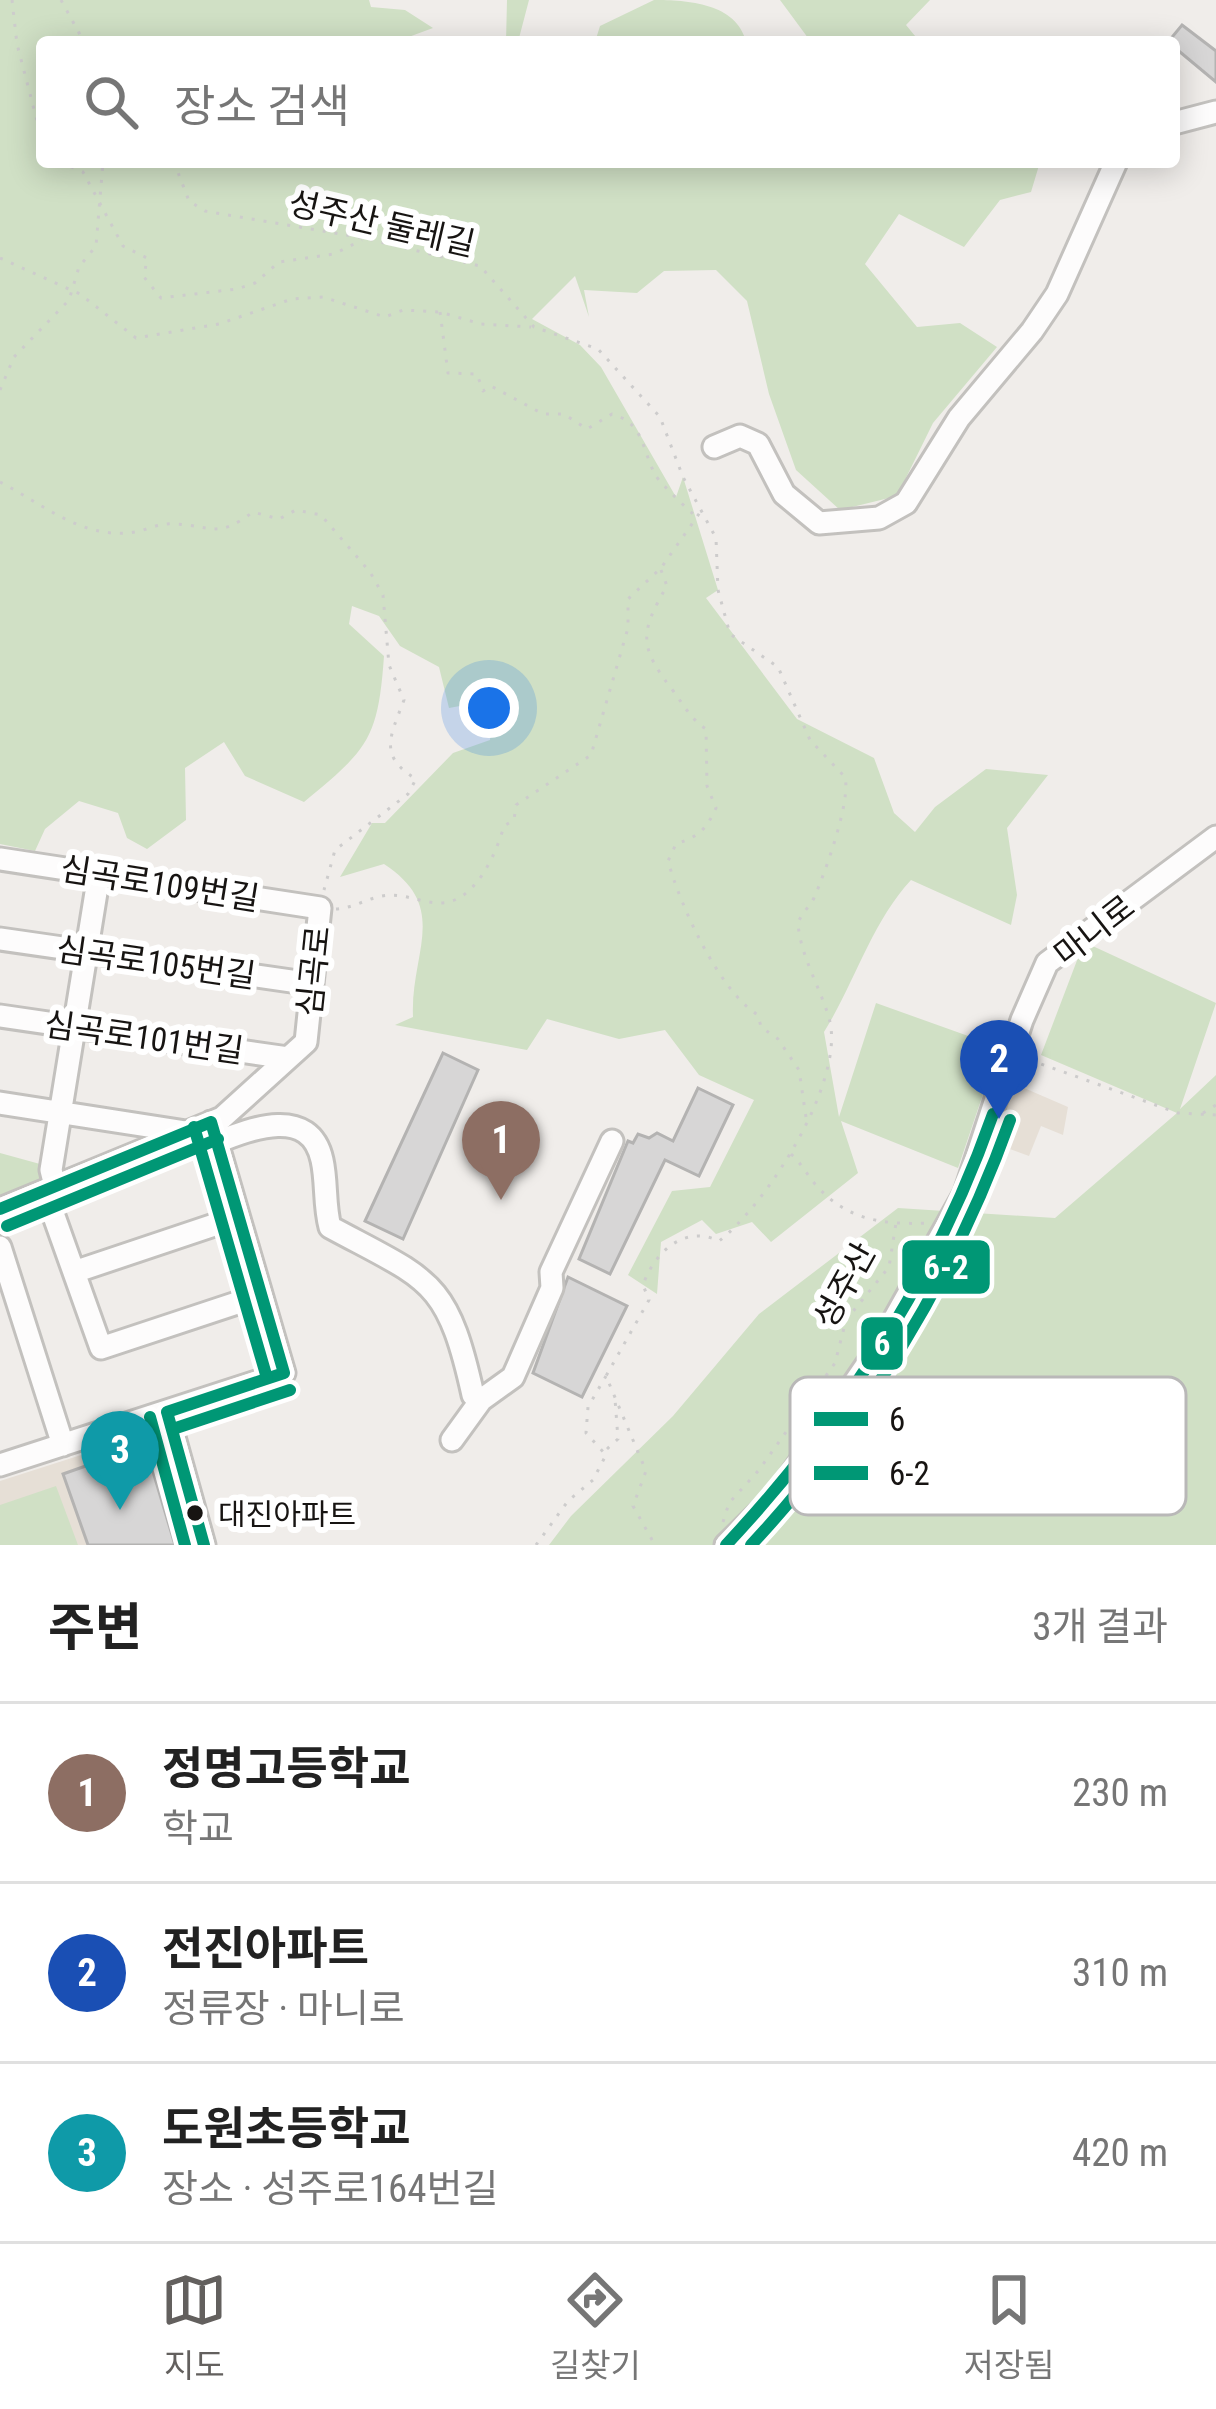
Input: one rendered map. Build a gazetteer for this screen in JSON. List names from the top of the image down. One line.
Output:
{"streets":{"street":["심곡로109번길","마니로","심곡로105번길","심곡로","심곡로101번길"],"path":["성주산 둘레길","성주산"]},"crossings":[["심곡로109번길","심곡로"],["마니로","성주산"],["심곡로105번길","심곡로"],["심곡로","심곡로101번길"]],"places":["대진아파트"],"lines":["transit line 6","transit line 6-2"],"legend":["6","6-2"],"page":{"search":"장소 검색","pins":["2","1","3"],"heading":["주변","3개 결과"],"list":[{"mark":"1","name":"정명고등학교","note":"학교","value":"230 m"},{"mark":"2","name":"전진아파트","note":"정류장 · 마니로","value":"310 m"},{"mark":"3","name":"도원초등학교","note":"장소 · 성주로164번길","value":"420 m"}],"nav":["지도","길찾기","저장됨"]}}
